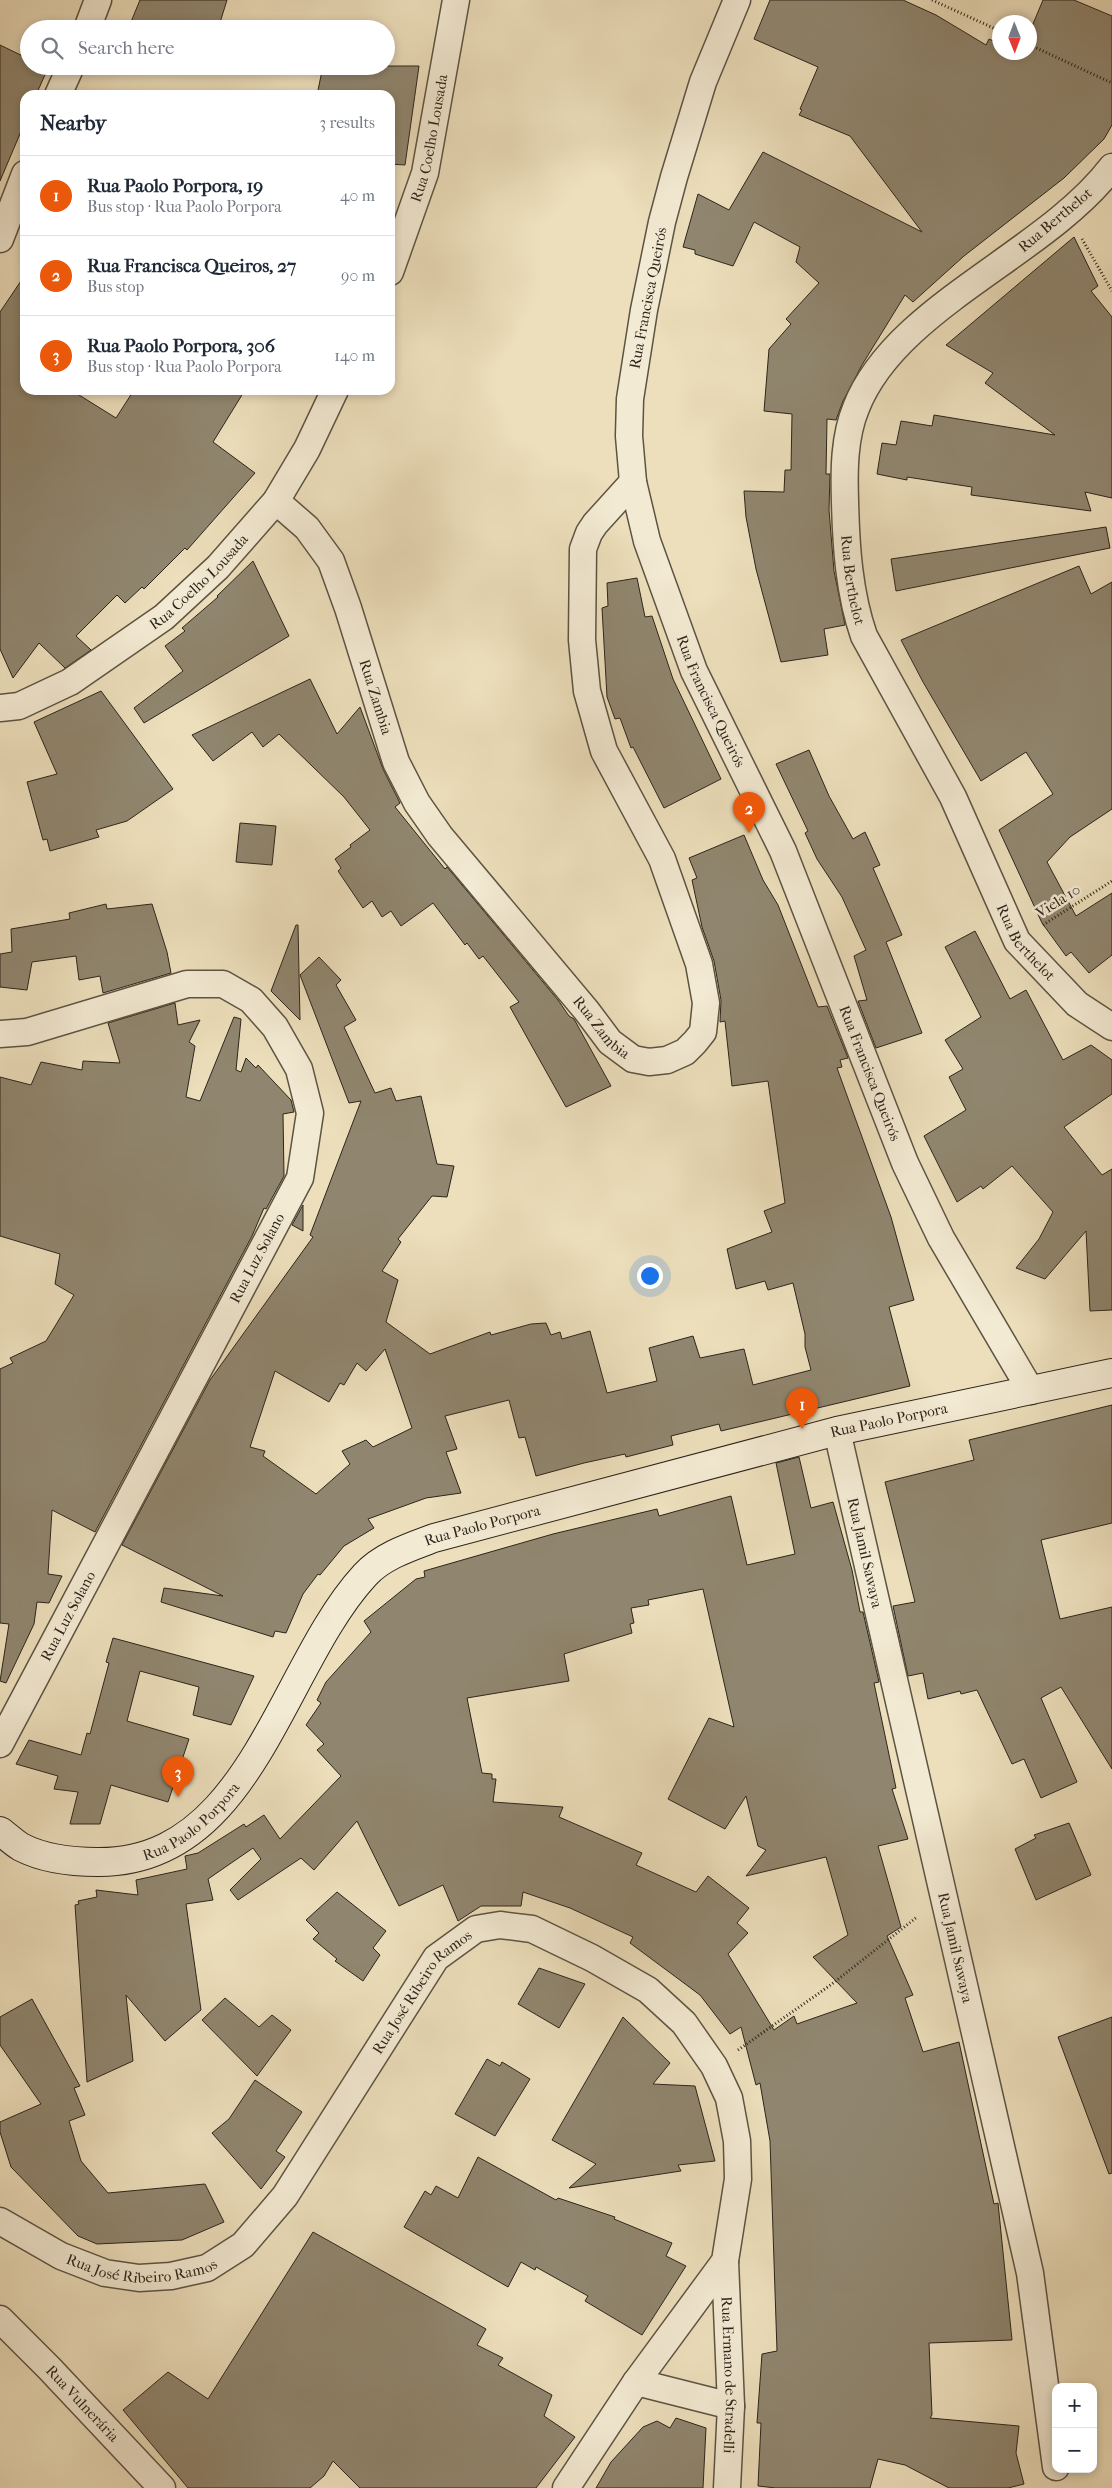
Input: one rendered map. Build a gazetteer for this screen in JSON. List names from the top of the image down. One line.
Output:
{"streets":{"street":["Rua Coelho Lousada","Rua Berthelot","Rua Francisca Queirós","Rua Zambia","Rua Luz Solano","Rua Paolo Porpora","Rua Jamil Sawaya","Rua José Ribeiro Ramos","Rua Ermano de Stradelli","Rua Vulnerária"],"path":["Viela 10"]},"crossings":[["Rua Coelho Lousada","Rua Zambia"],["Rua Berthelot","Viela 10"],["Rua Francisca Queirós","Rua Zambia"],["Rua Francisca Queirós","Rua Paolo Porpora"],["Rua Paolo Porpora","Rua Jamil Sawaya"],["Rua José Ribeiro Ramos","Rua Ermano de Stradelli"]],"north":"bottom","page":{"search":"Search here","heading":["Nearby","3 results"],"list":[{"mark":"1","name":"Rua Paolo Porpora, 19","note":"Bus stop · Rua Paolo Porpora","value":"40 m"},{"mark":"2","name":"Rua Francisca Queiros, 27","note":"Bus stop","value":"90 m"},{"mark":"3","name":"Rua Paolo Porpora, 306","note":"Bus stop · Rua Paolo Porpora","value":"140 m"}],"pins":["2","1","3"],"map_buttons":["+","−"]}}
